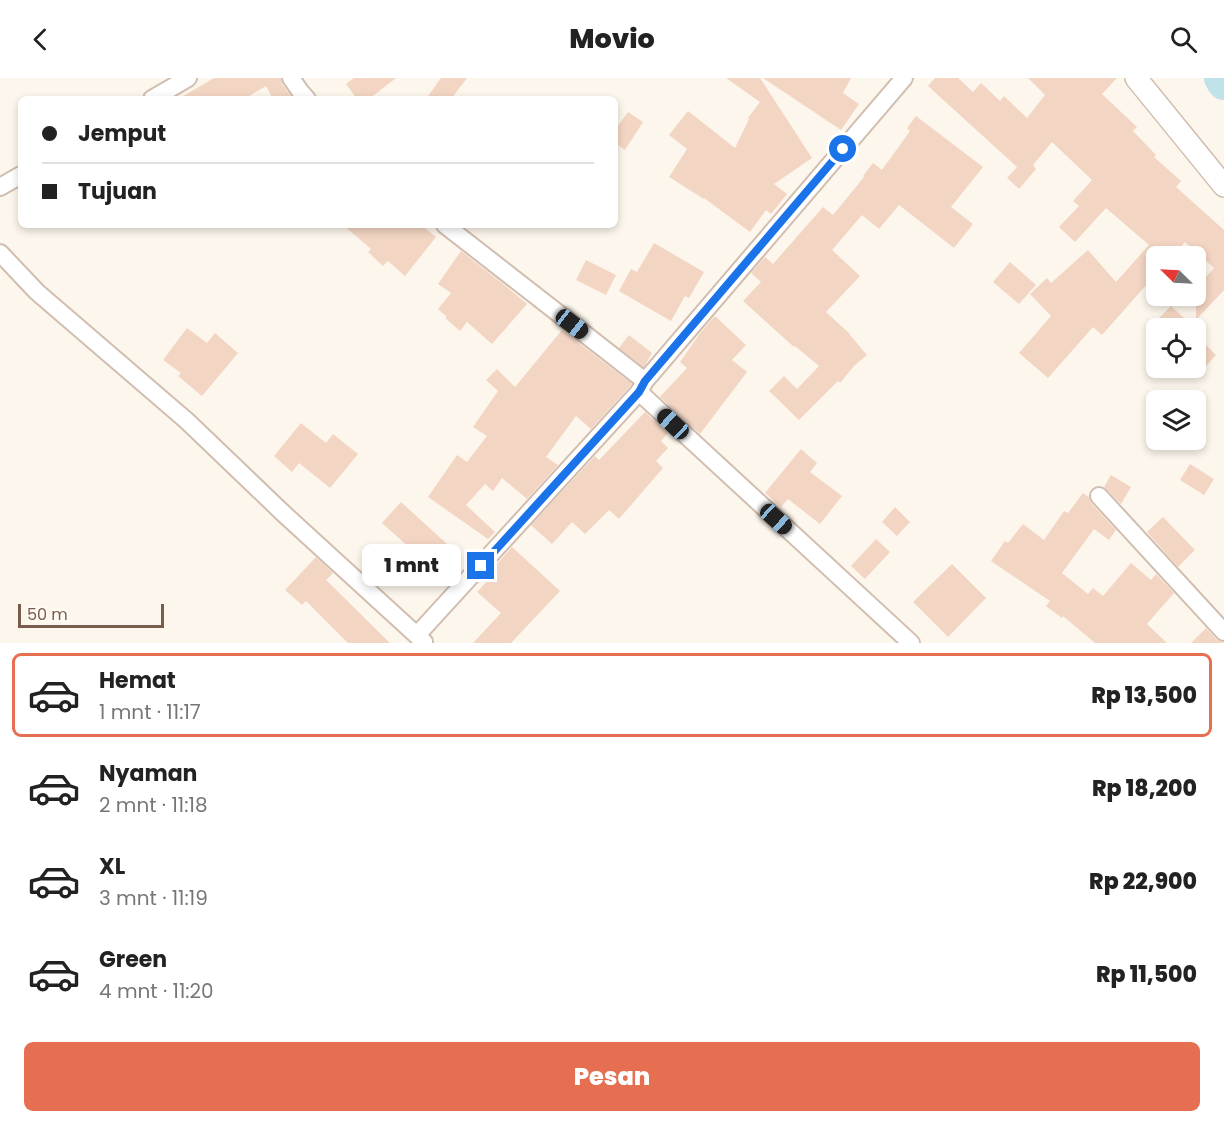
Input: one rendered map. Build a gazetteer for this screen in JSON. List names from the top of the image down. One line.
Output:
{"scale_bar":"50 m","north":"top left","page":{"header":"Movio","banner":["Jemput","Tujuan"],"bubble":"1 mnt","scale":"50 m","list":[{"name":"Hemat","note":"1 mnt · 11:17","value":"Rp 13,500"},{"name":"Nyaman","note":"2 mnt · 11:18","value":"Rp 18,200"},{"name":"XL","note":"3 mnt · 11:19","value":"Rp 22,900"},{"name":"Green","note":"4 mnt · 11:20","value":"Rp 11,500"}],"buttons":"Pesan"}}
